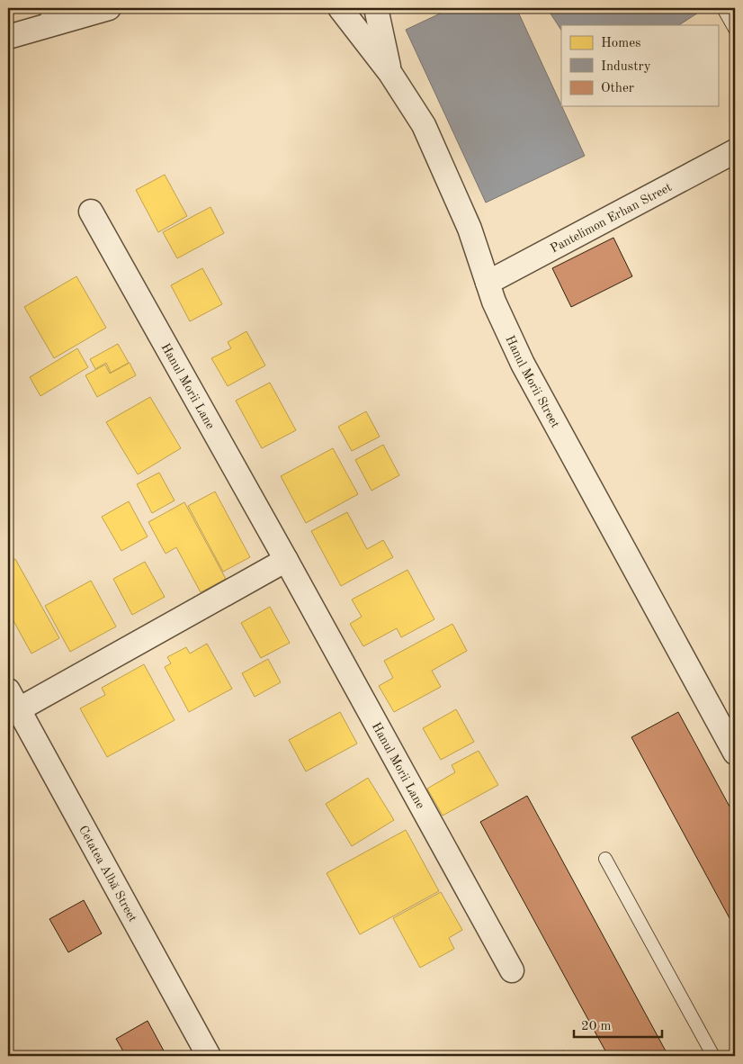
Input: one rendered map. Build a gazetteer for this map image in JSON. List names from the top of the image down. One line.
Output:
{"streets":{"street":["Pantelimon Erhan Street","Hanul Morii Street","Hanul Morii Lane","Cetatea Albă Street"]},"crossings":[["Pantelimon Erhan Street","Hanul Morii Street"]],"legend":["Homes","Industry","Other"],"scale_bar":"20 m"}
